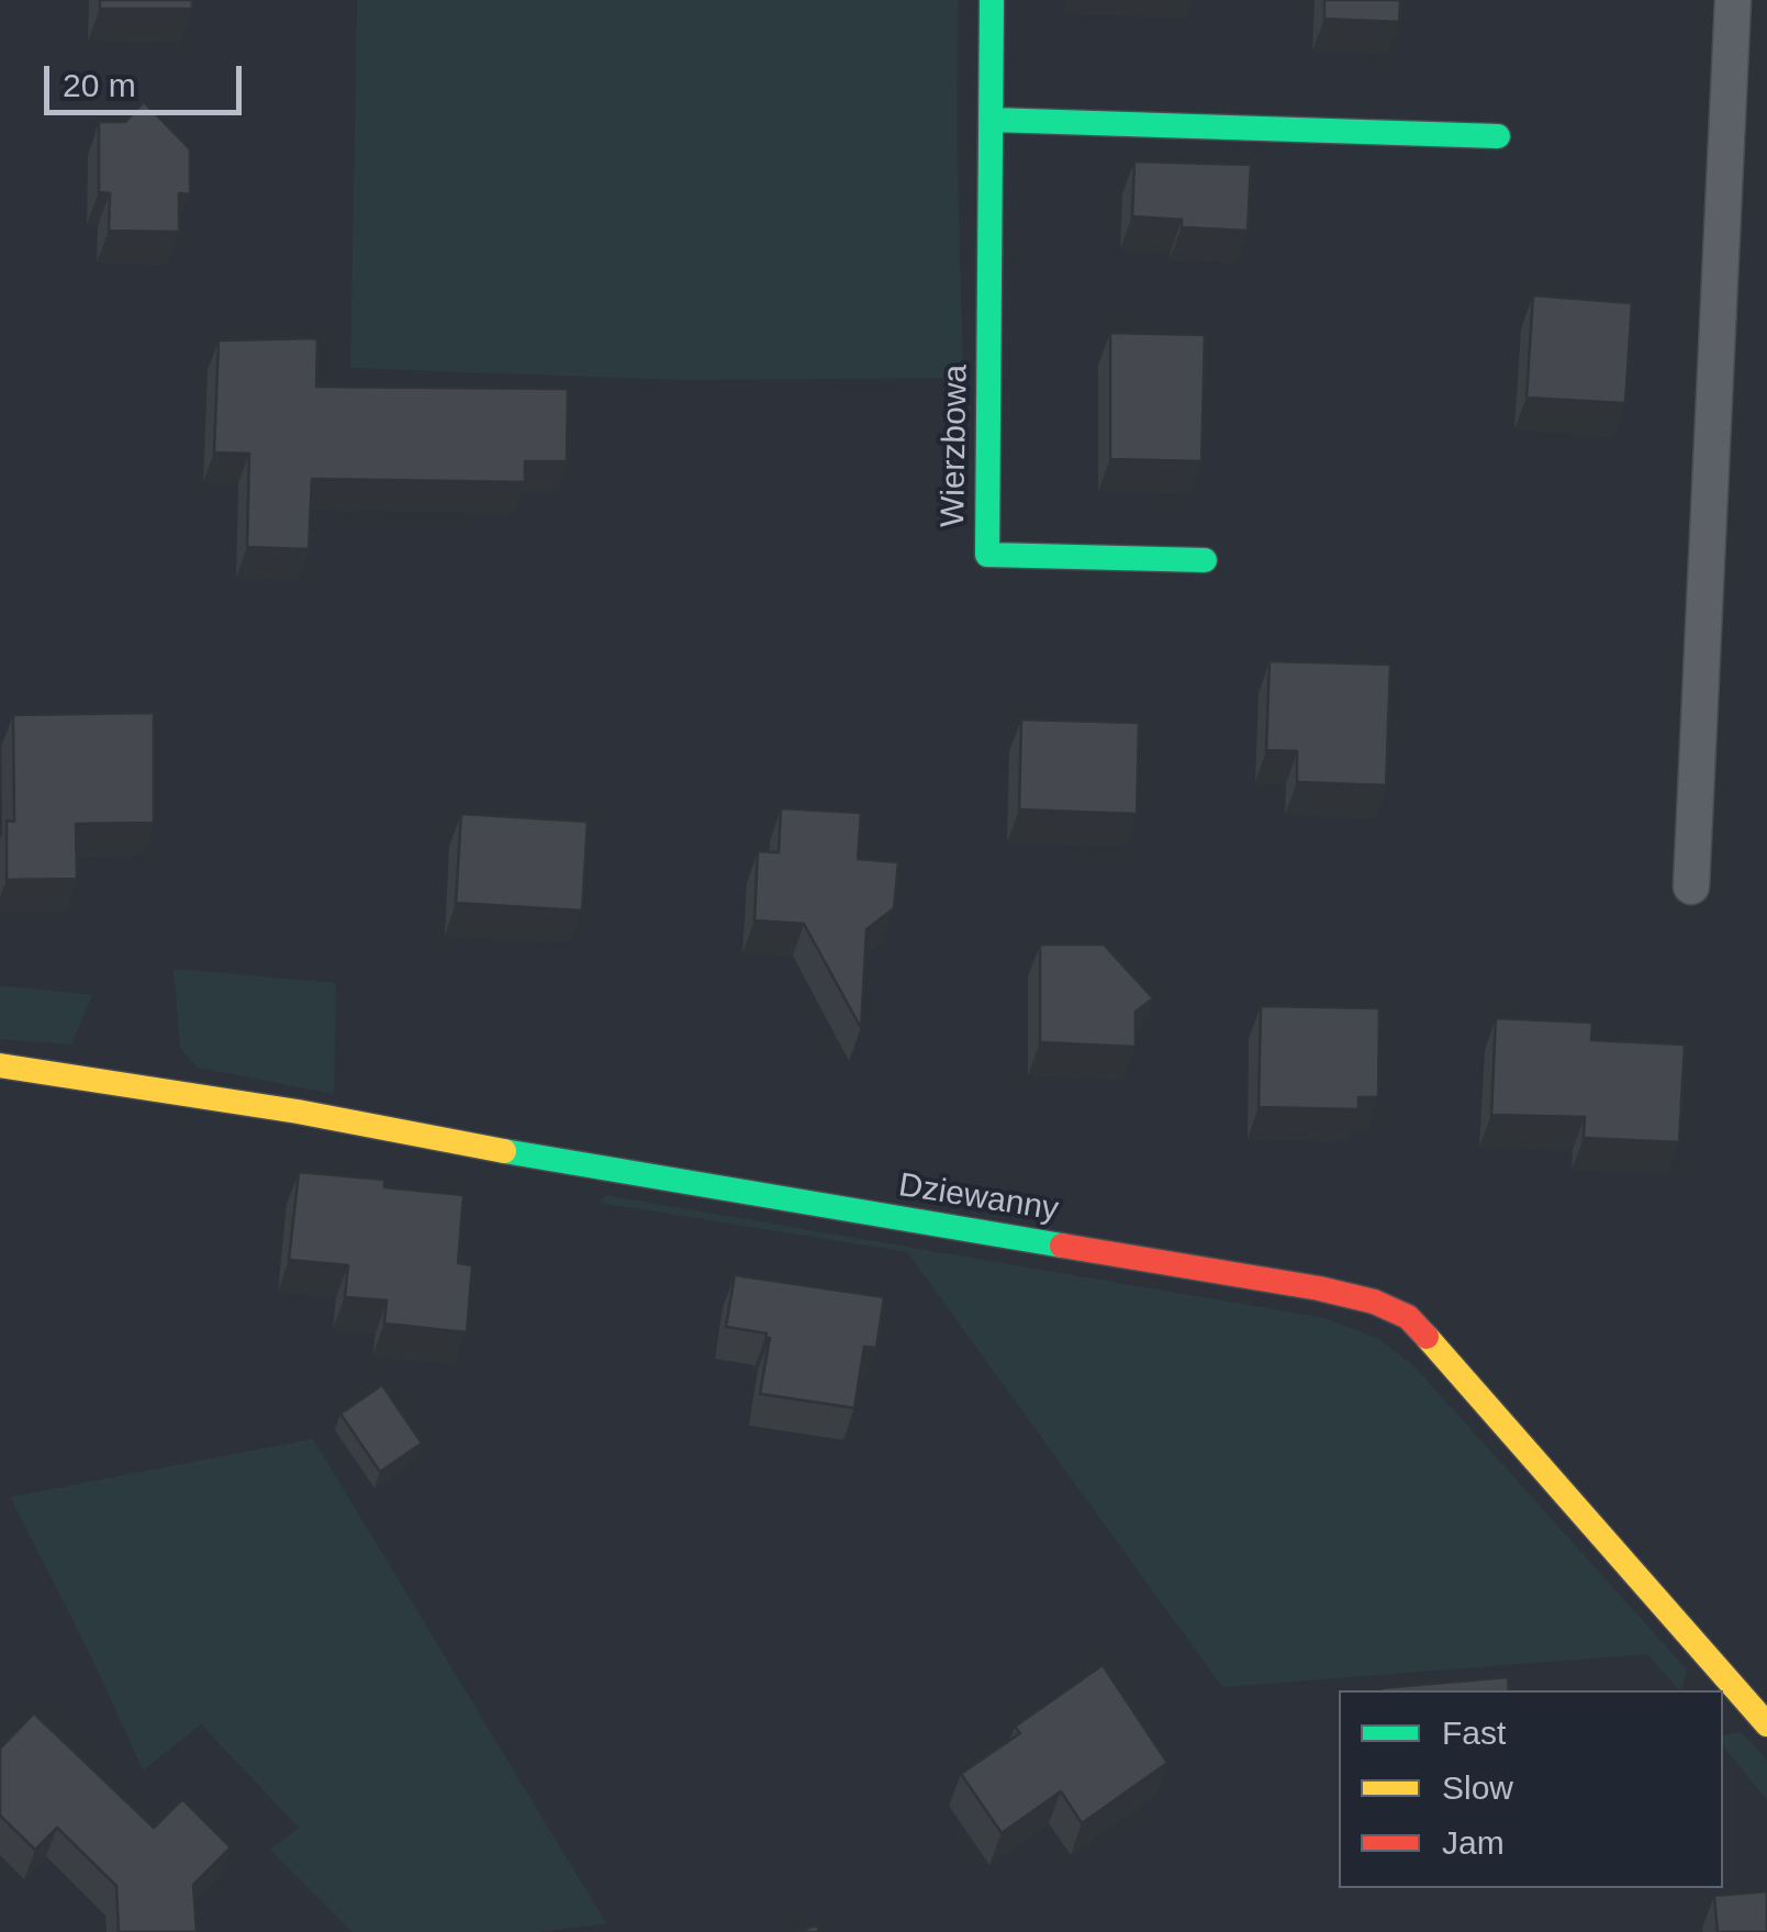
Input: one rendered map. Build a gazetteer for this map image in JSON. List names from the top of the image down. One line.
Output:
{"streets":{"street":["Wierzbowa","Dziewanny"]},"legend":["Fast","Slow","Jam"],"scale_bar":"20 m"}
